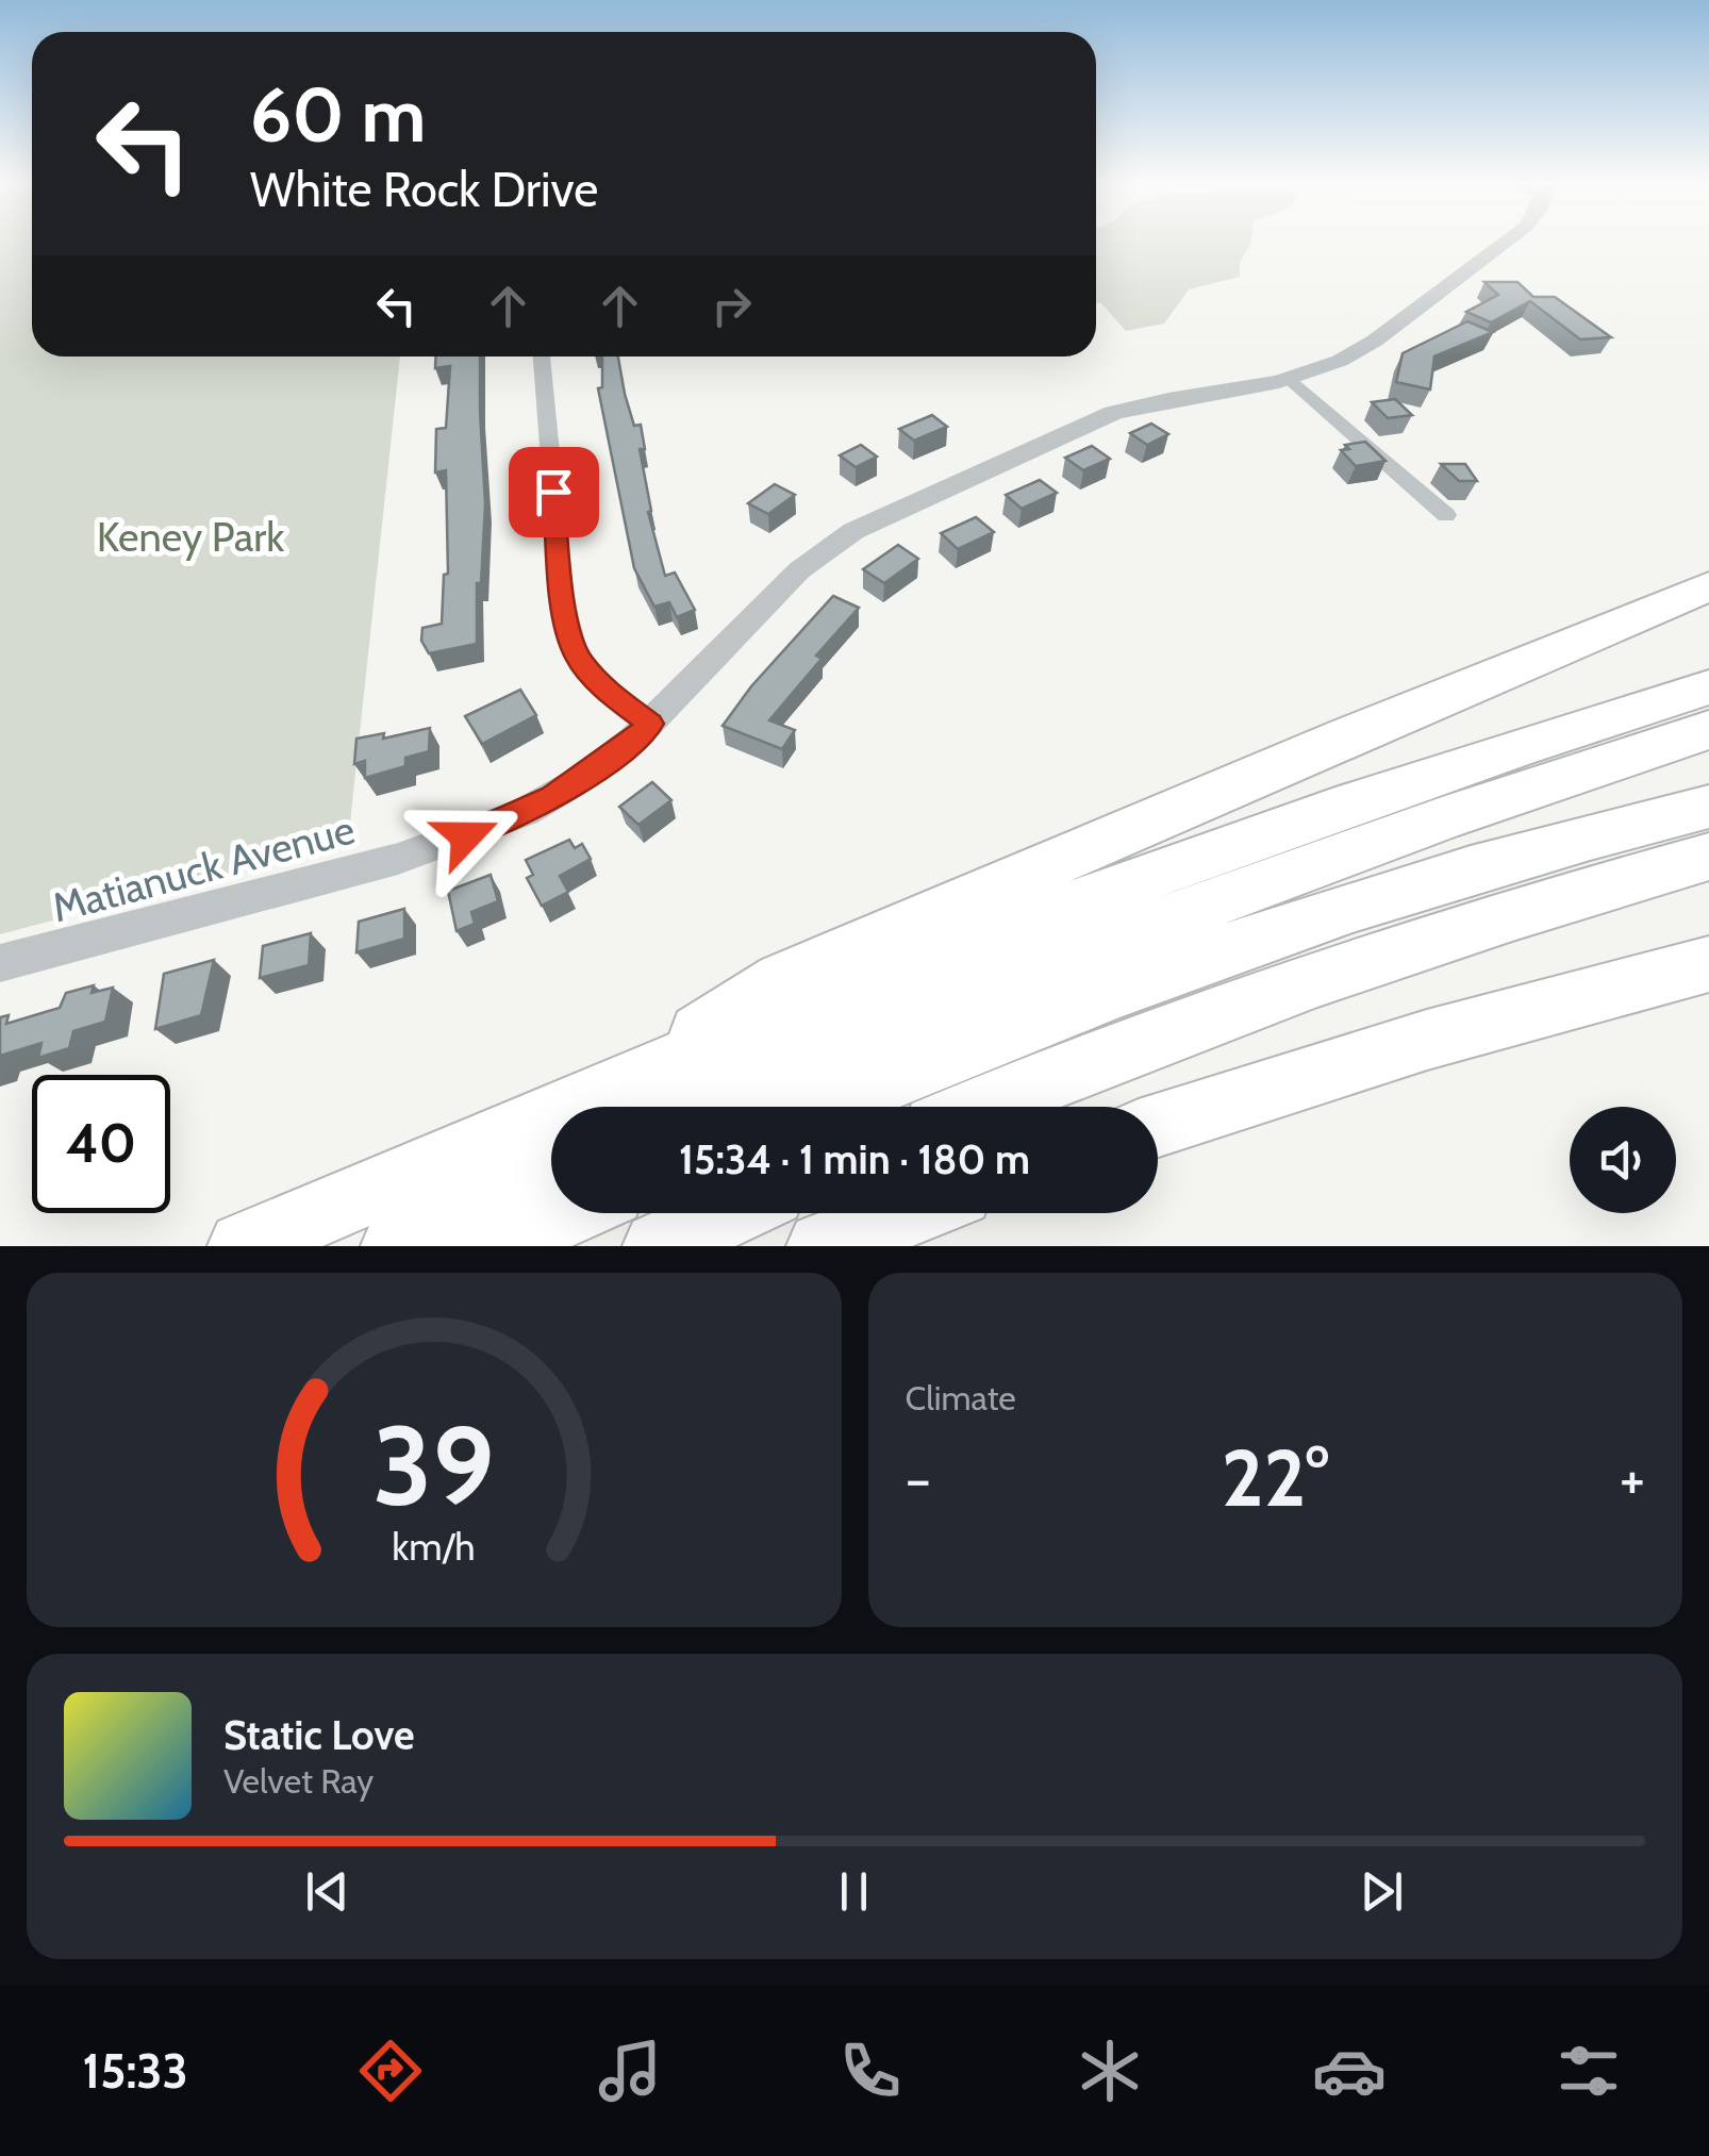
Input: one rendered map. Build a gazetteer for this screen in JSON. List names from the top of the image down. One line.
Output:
{"streets":{"street":["Matianuck Avenue"]},"parks":["Keney Park"],"page":{"turn":["60 m","White Rock Drive"],"limit":"40","trip":"15:34 · 1 min · 180 m","tile":"Climate","heat":["−","22°","+"],"song":["Static Love","Velvet Ray"],"tabs":"15:33","gauge":["39","km/h"]}}
